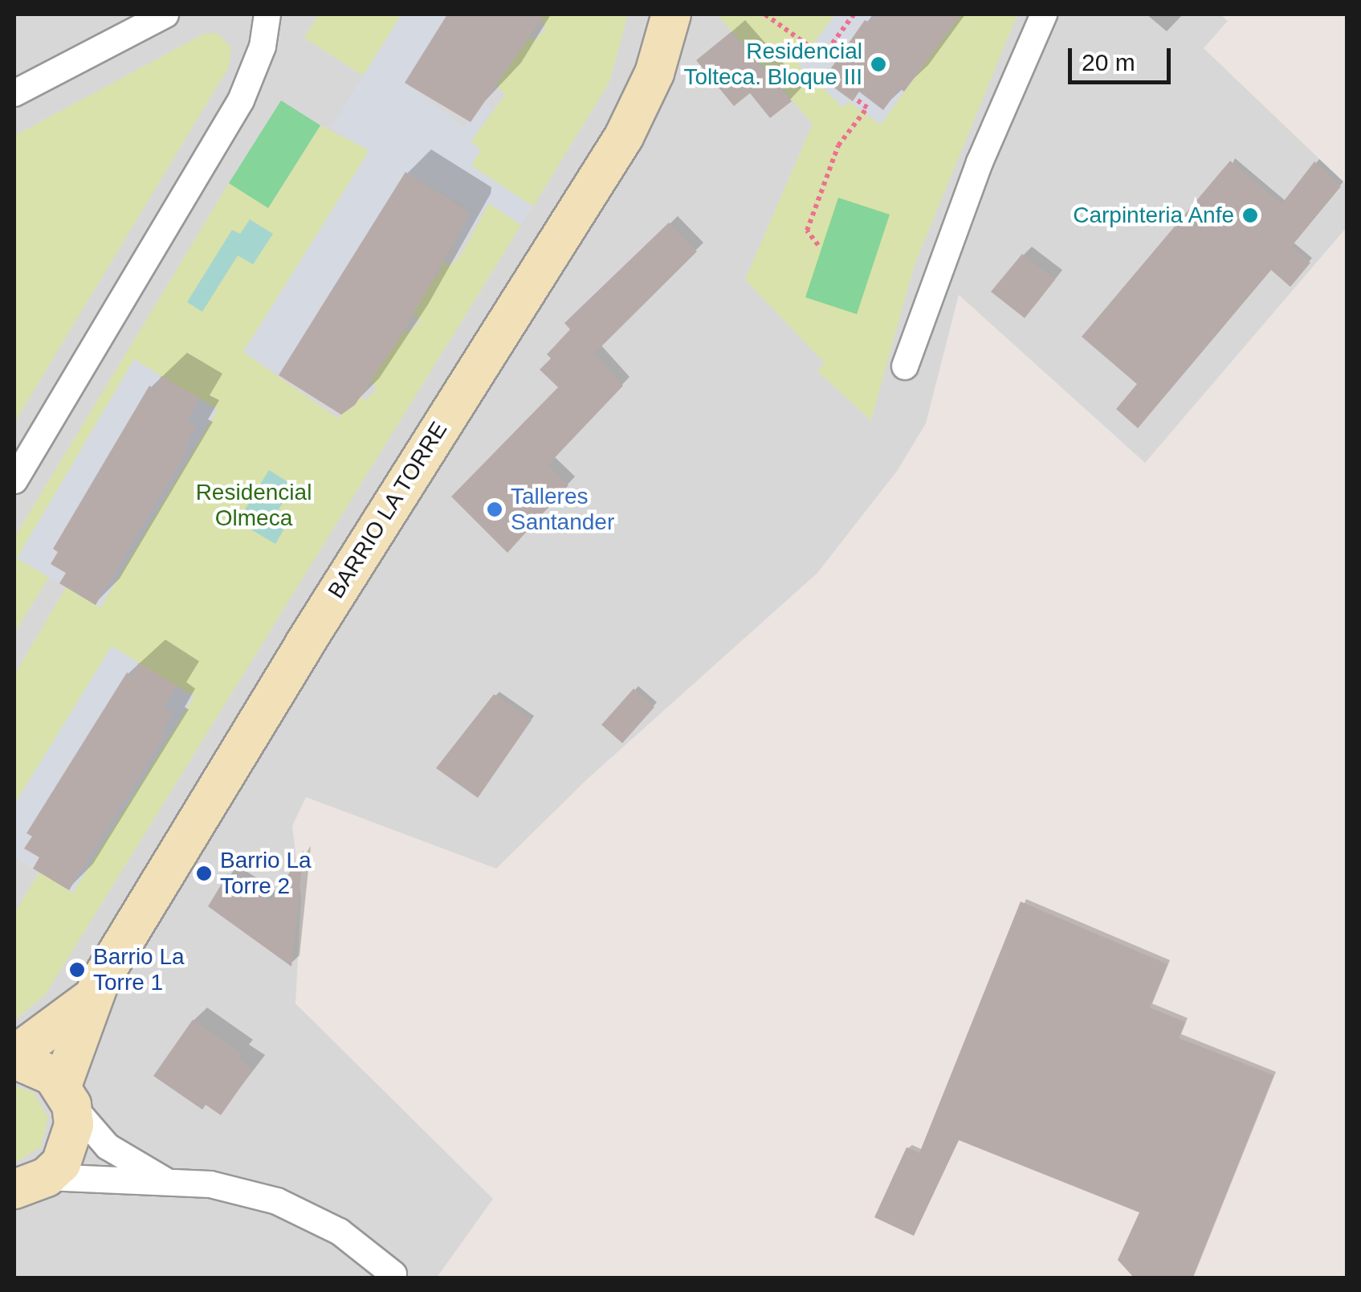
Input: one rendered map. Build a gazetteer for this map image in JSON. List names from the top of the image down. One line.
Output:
{"streets":{"main road":["BARRIO LA TORRE"]},"parks":["Residencial Olmeca"],"places":["Residencial Tolteca. Bloque III","Carpinteria Anfe","Talleres Santander","Barrio La Torre 2","Barrio La Torre 1"],"scale_bar":"20 m"}
